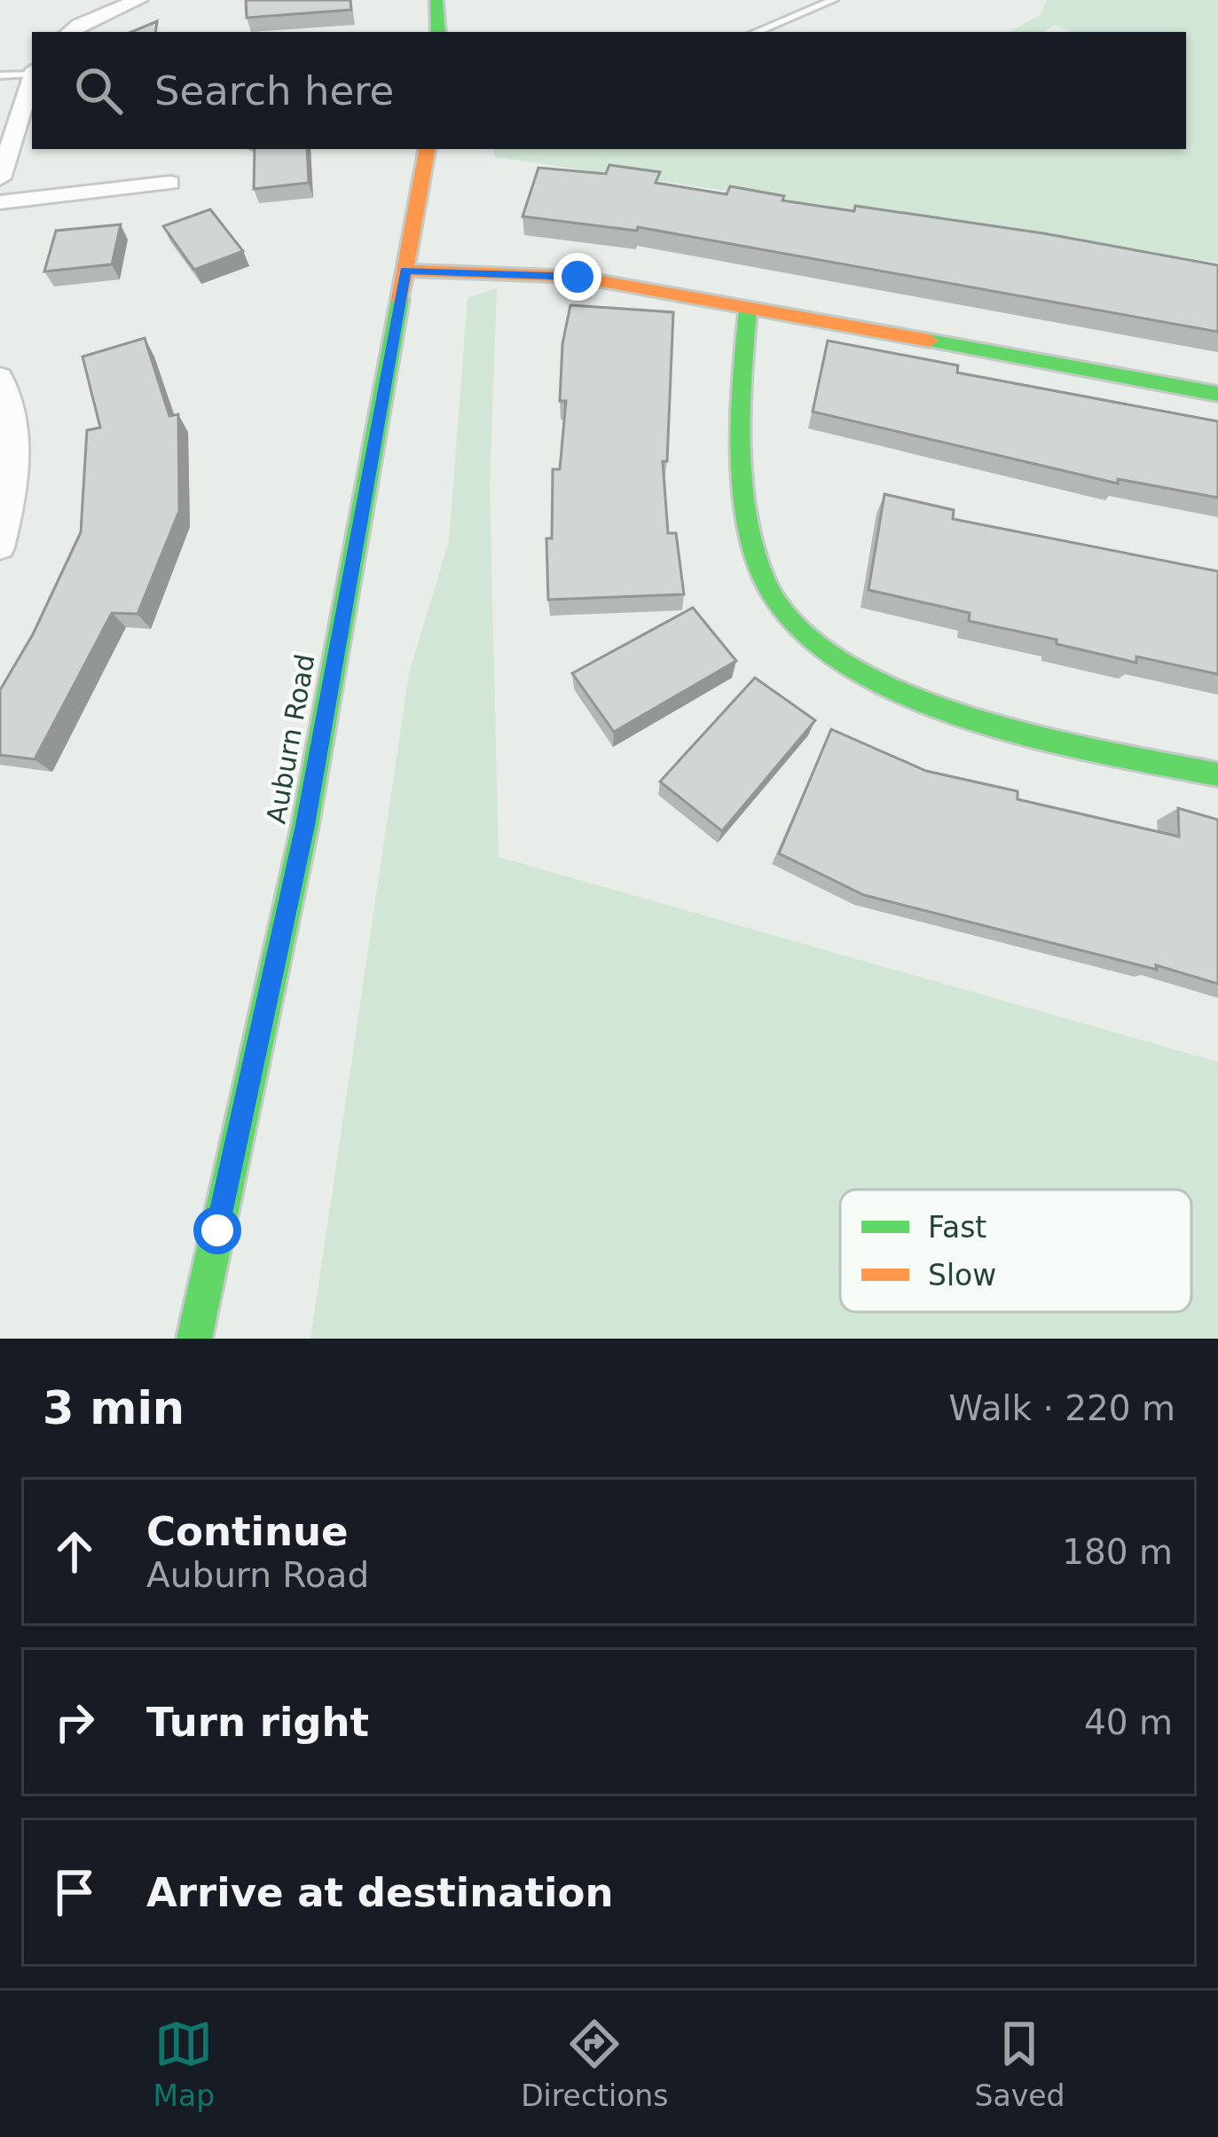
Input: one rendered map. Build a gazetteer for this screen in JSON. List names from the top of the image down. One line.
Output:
{"streets":{"street":["Auburn Road"]},"legend":["Fast","Slow"],"page":{"search":"Search here","heading":["3 min","Walk · 220 m"],"list":[["Continue","Auburn Road","180 m"],["Turn right","40 m"],"Arrive at destination"],"nav":["Map","Directions","Saved"]}}
